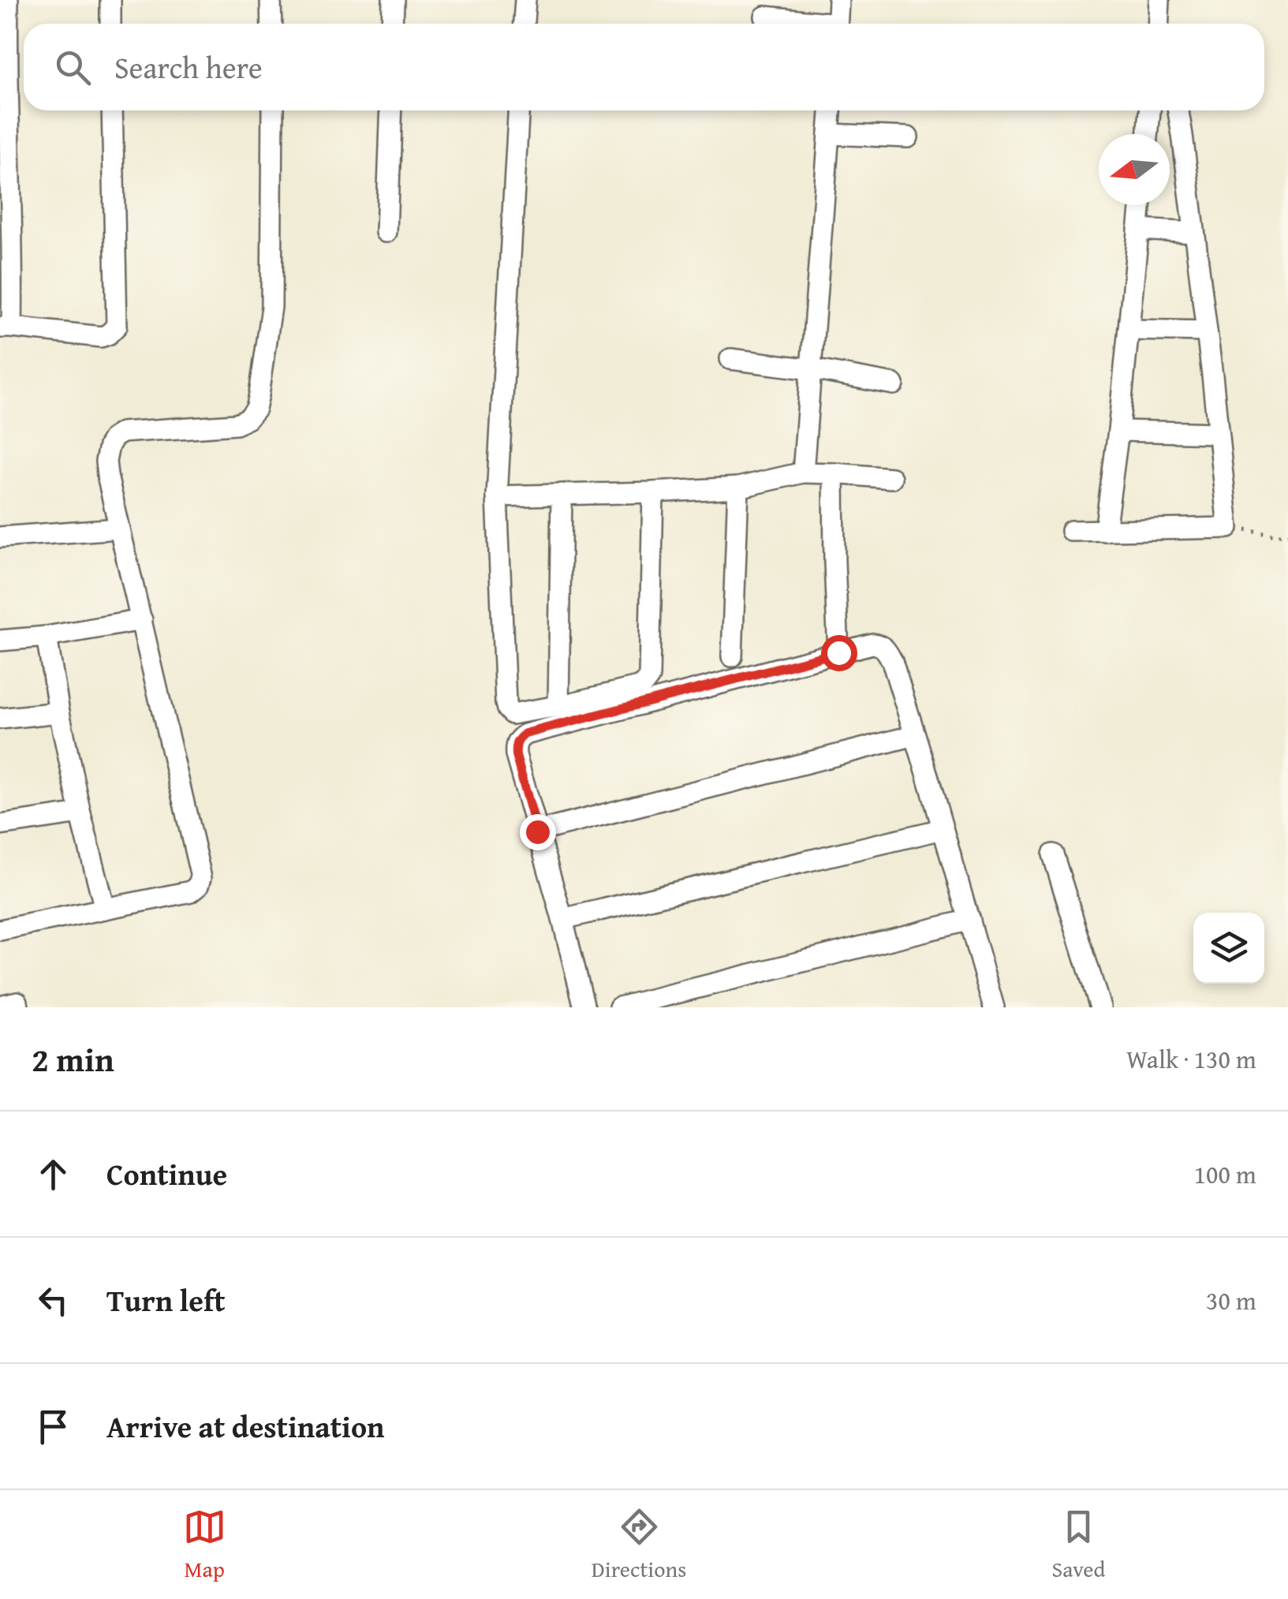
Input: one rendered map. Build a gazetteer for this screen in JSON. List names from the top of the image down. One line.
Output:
{"north":"left","page":{"search":"Search here","heading":["2 min","Walk · 130 m"],"list":[["Continue","100 m"],["Turn left","30 m"],"Arrive at destination"],"nav":["Map","Directions","Saved"]}}
